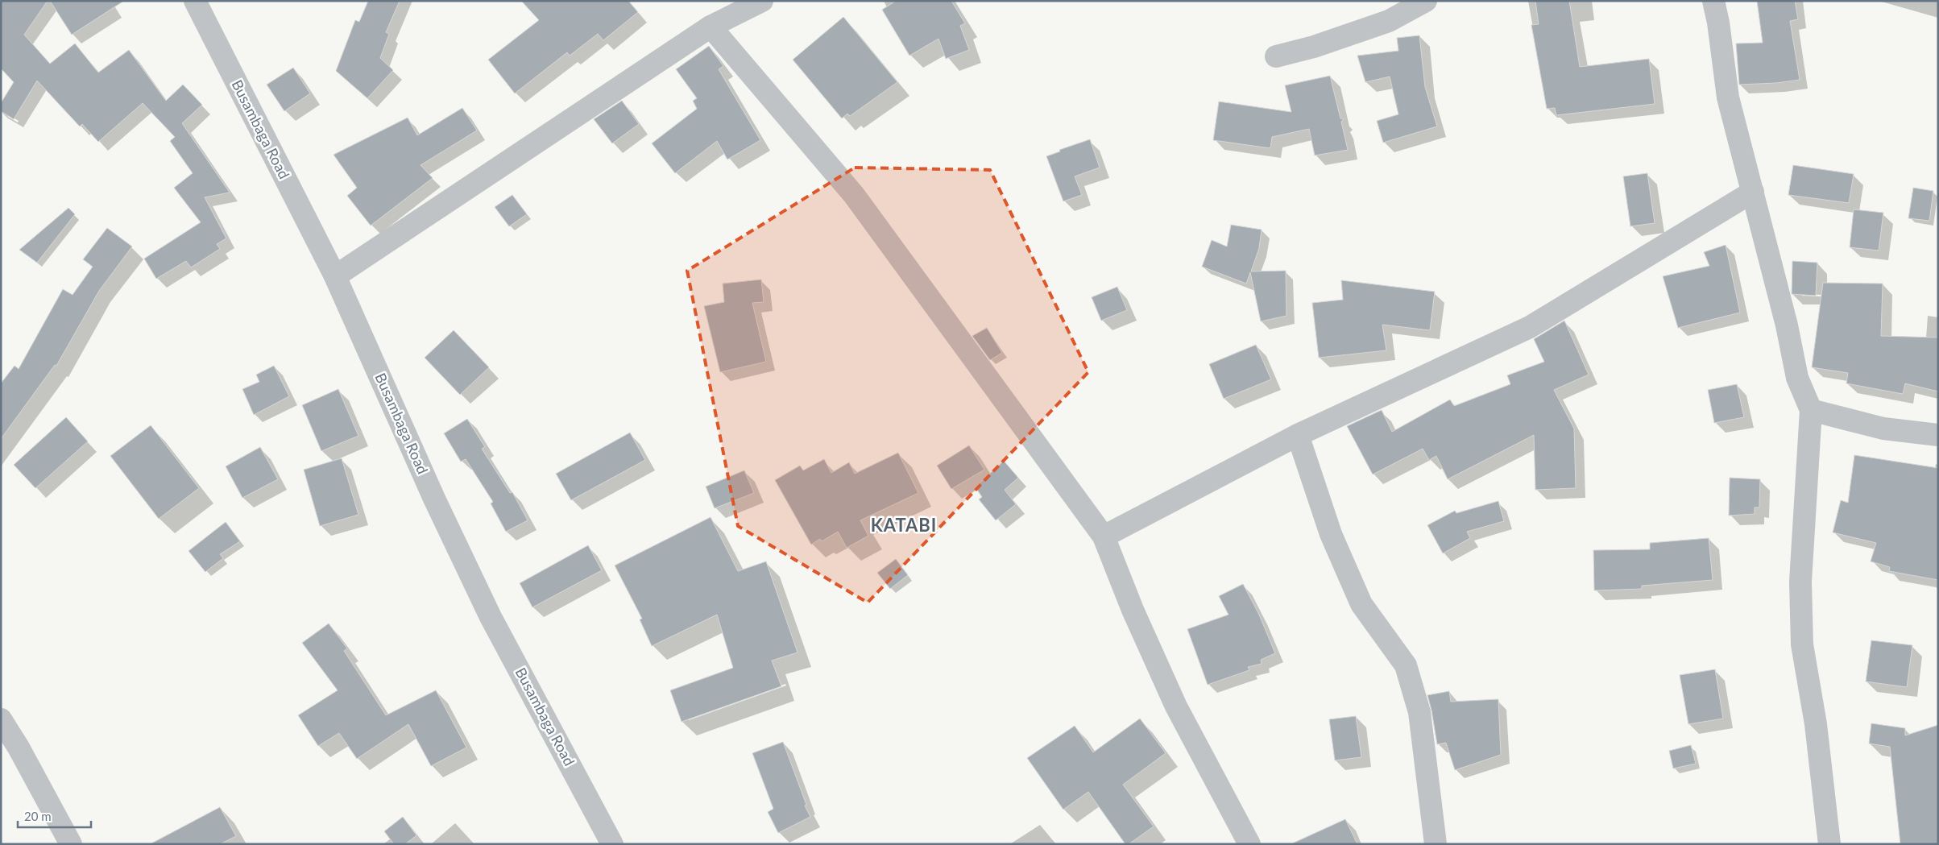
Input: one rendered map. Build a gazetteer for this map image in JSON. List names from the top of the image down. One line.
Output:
{"streets":{"street":["Busambaga Road"]},"districts":["KATABI"],"scale_bar":"20 m"}
